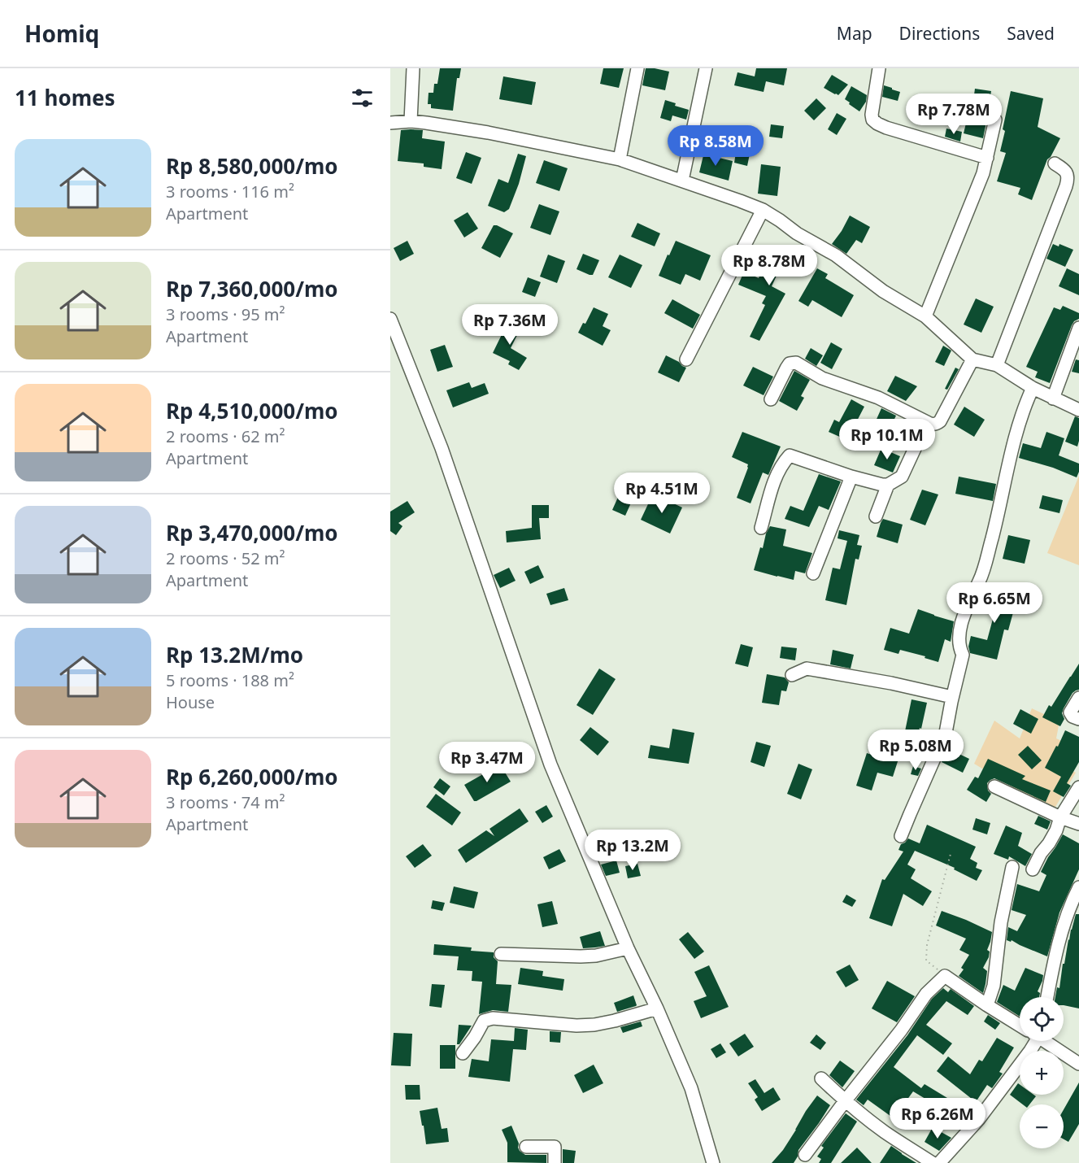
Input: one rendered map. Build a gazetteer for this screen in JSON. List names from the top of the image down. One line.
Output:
{"page":{"header":"Homiq","nav":["Map","Directions","Saved"],"heading":"11 homes","price":["Rp 7.78M","Rp 8.58M","Rp 8.78M","Rp 7.36M","Rp 10.1M","Rp 4.51M","Rp 6.65M","Rp 5.08M","Rp 3.47M","Rp 13.2M","Rp 6.26M"],"list":[{"name":"Rp 8,580,000/mo","note":"3 rooms · 116 m² · Apartment"},{"name":"Rp 7,360,000/mo","note":"3 rooms · 95 m² · Apartment"},{"name":"Rp 4,510,000/mo","note":"2 rooms · 62 m² · Apartment"},{"name":"Rp 3,470,000/mo","note":"2 rooms · 52 m² · Apartment"},{"name":"Rp 13.2M/mo","note":"5 rooms · 188 m² · House"},{"name":"Rp 6,260,000/mo","note":"3 rooms · 74 m² · Apartment"}],"map_buttons":["+","−"]}}
